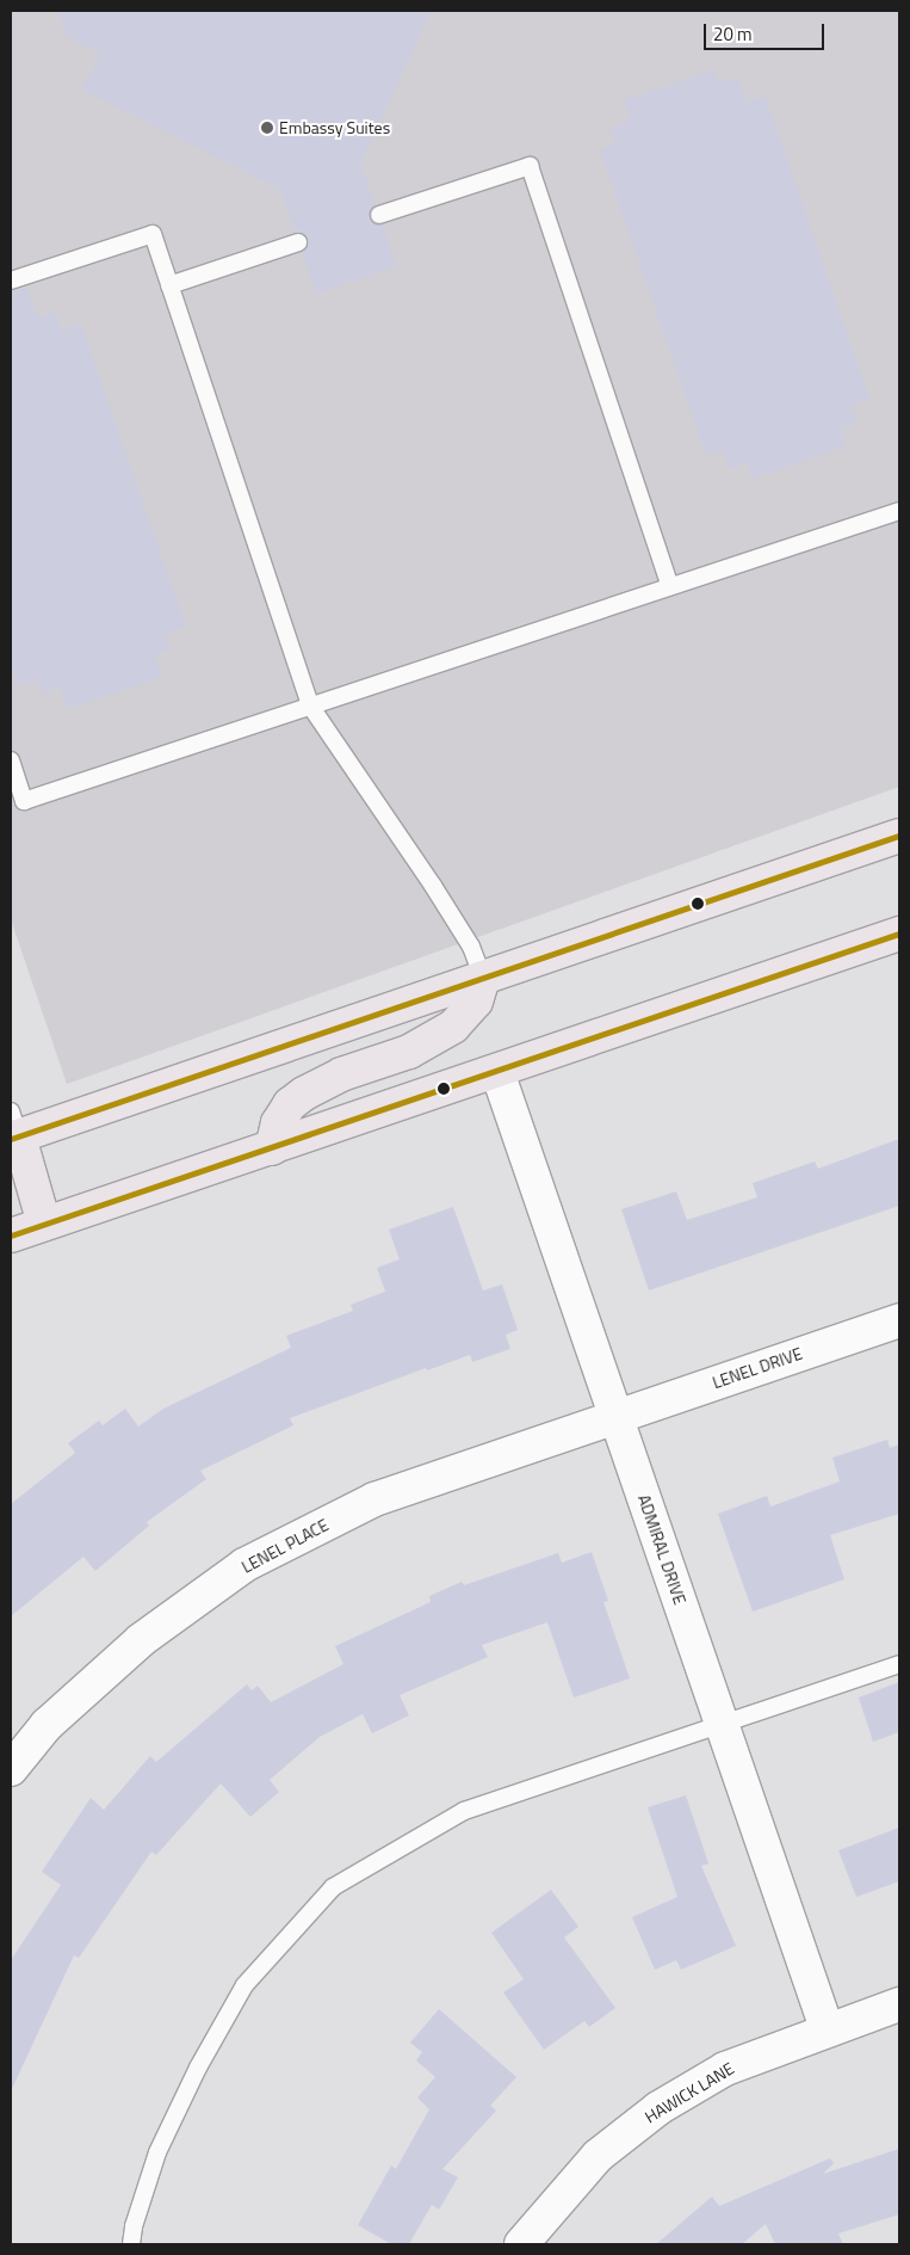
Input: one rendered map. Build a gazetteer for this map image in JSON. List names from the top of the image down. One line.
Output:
{"streets":{"street":["LENEL DRIVE","LENEL PLACE","ADMIRAL DRIVE","HAWICK LANE"]},"crossings":[["LENEL DRIVE","LENEL PLACE"],["LENEL DRIVE","ADMIRAL DRIVE"],["LENEL PLACE","ADMIRAL DRIVE"],["ADMIRAL DRIVE","HAWICK LANE"]],"places":["Embassy Suites"],"lines":["transit line 20"],"scale_bar":"20 m"}
